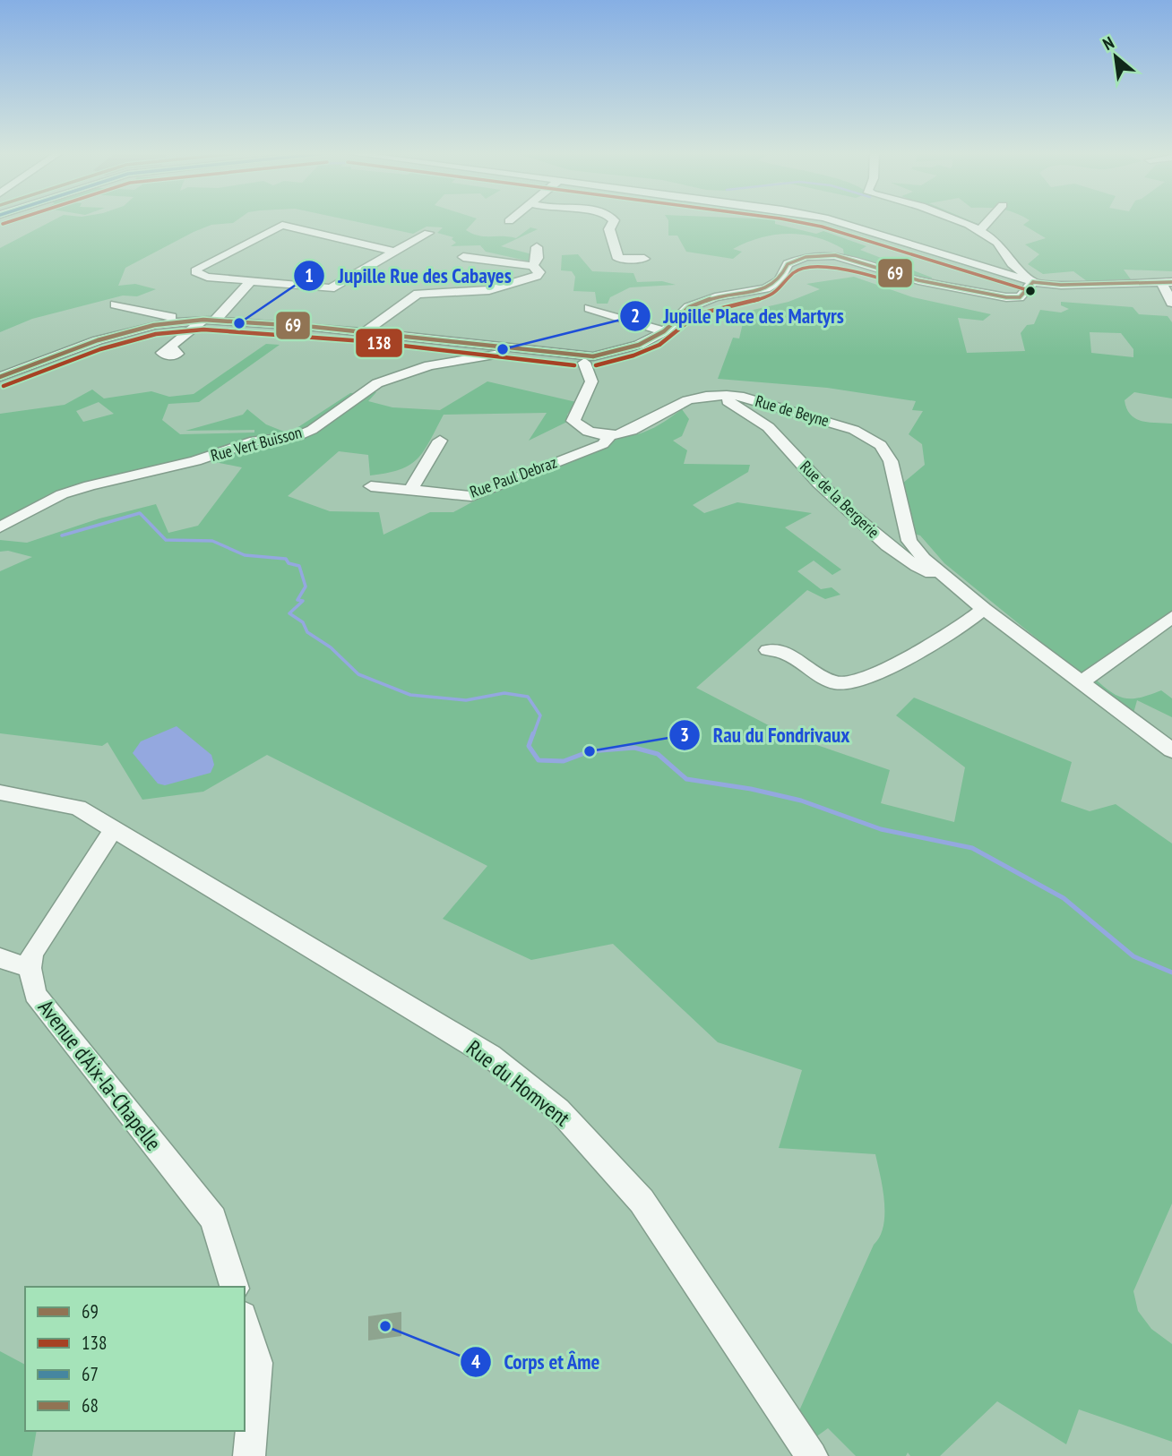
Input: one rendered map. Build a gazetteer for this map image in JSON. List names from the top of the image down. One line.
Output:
{"streets":{"street":["Rue de Beyne","Rue Vert Buisson","Rue Paul Debraz","Rue de la Bergerie","Avenue d'Aix-la-Chapelle","Rue du Homvent"]},"crossings":[["Rue de Beyne","Rue Paul Debraz"],["Rue de Beyne","Rue de la Bergerie"]],"places":["Jupille Rue des Cabayes","Jupille Place des Martyrs","Rau du Fondrivaux","Corps et Âme"],"lines":["transit line 138","transit line 69"],"legend":["69","138","67","68"],"north":"top left"}
